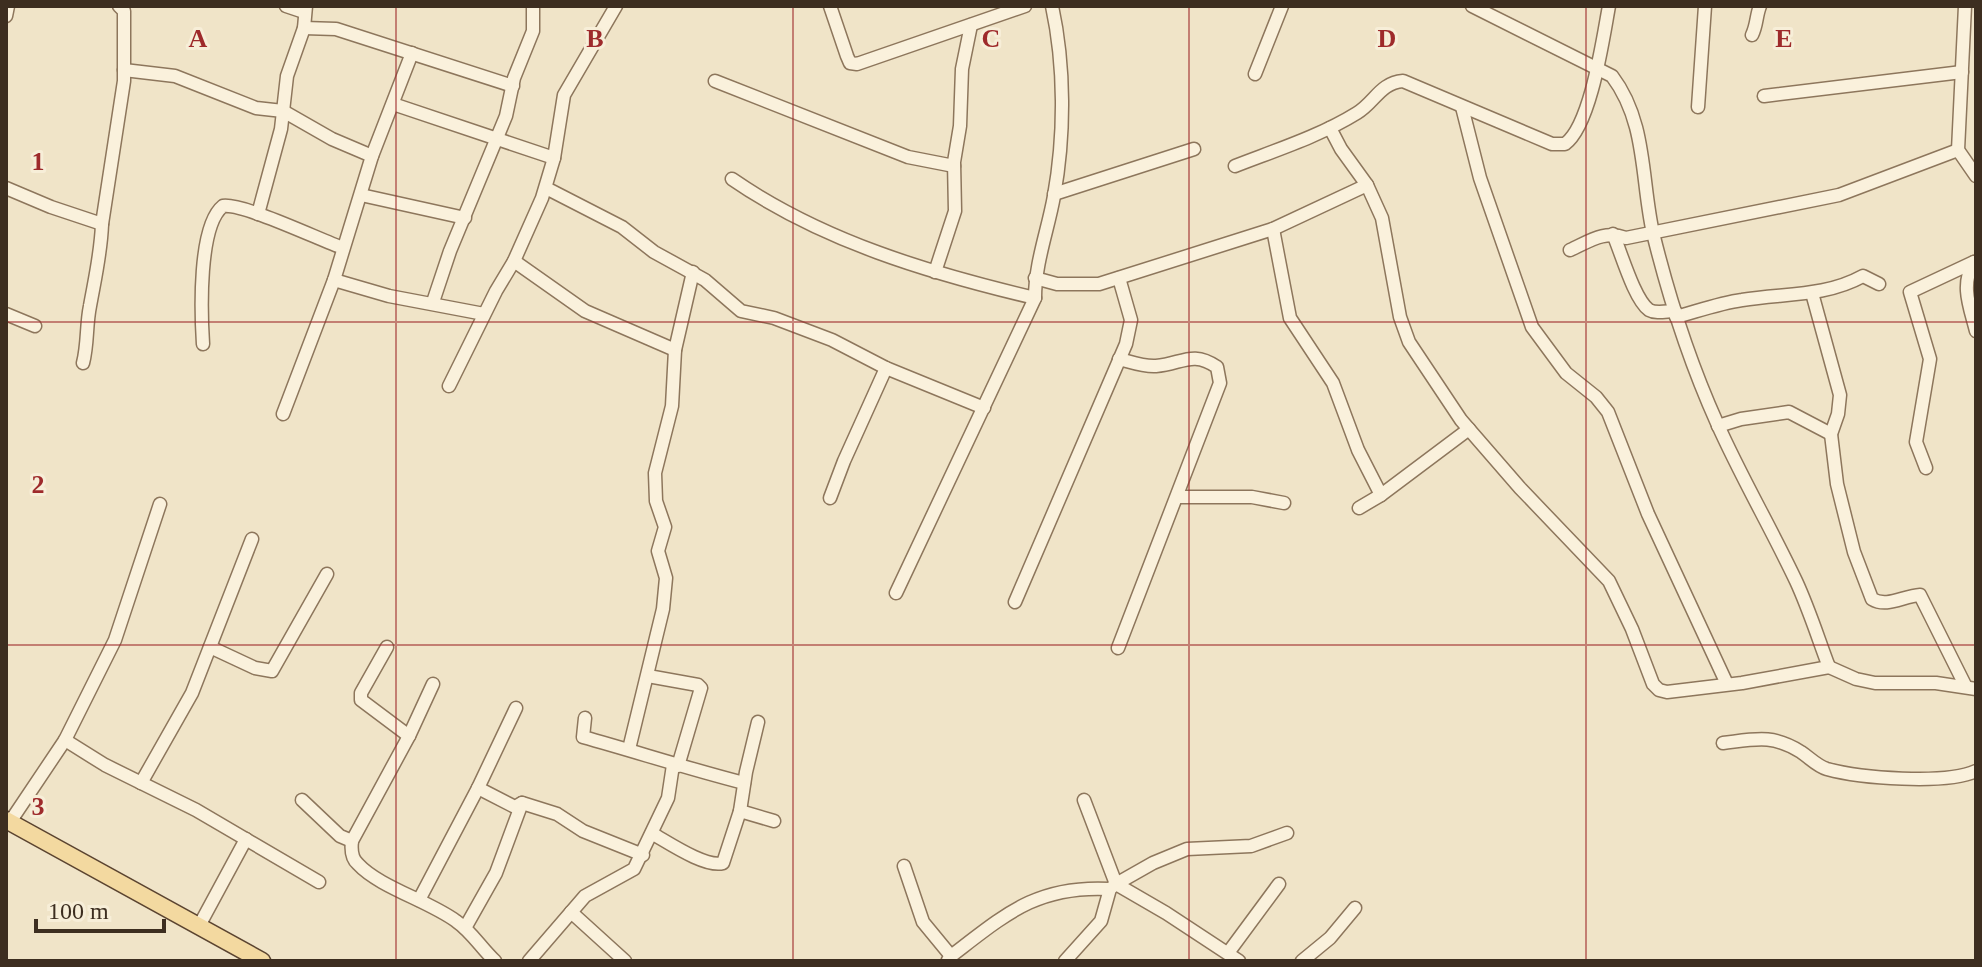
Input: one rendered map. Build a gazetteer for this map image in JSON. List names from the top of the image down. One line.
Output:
{"scale_bar":"100 m","grid":{"columns":["A","B","C","D","E"],"rows":["1","2","3"]}}
